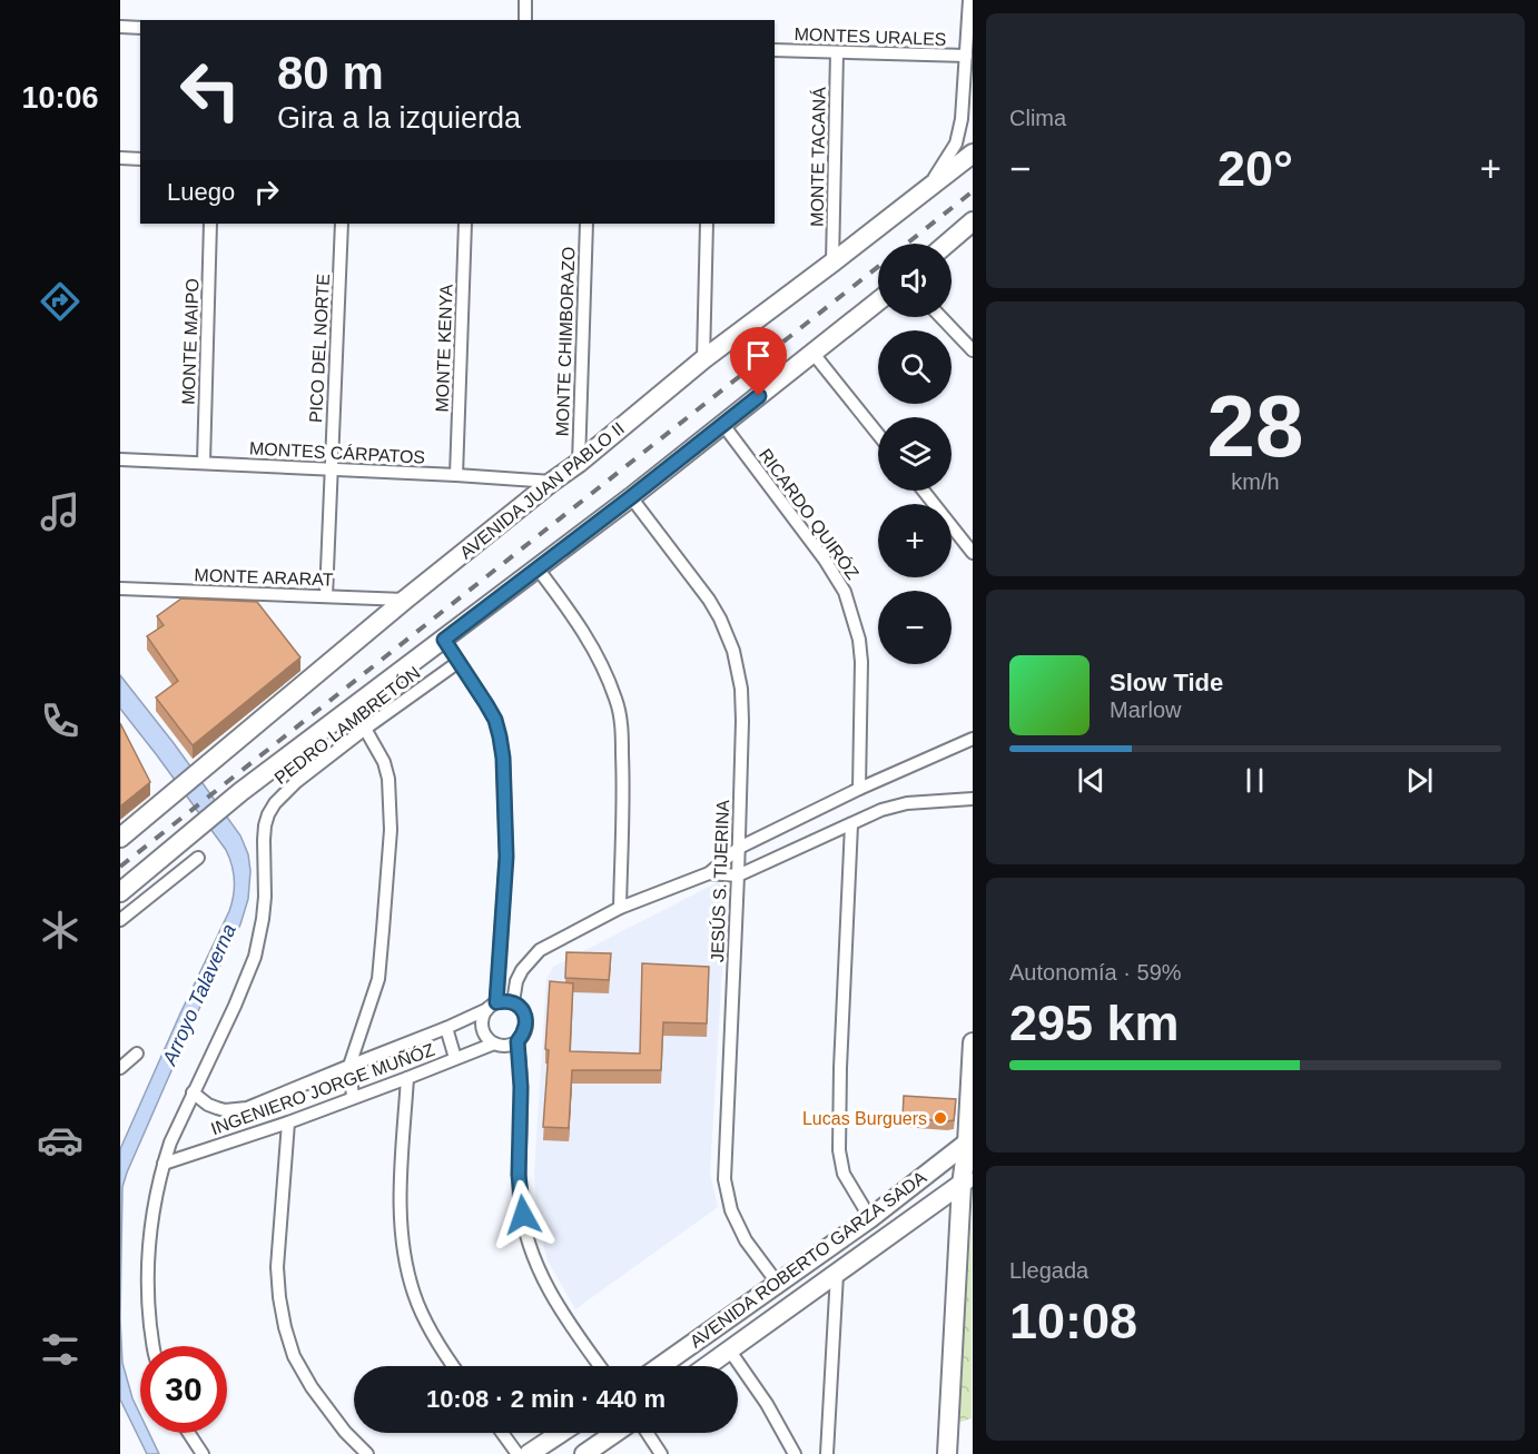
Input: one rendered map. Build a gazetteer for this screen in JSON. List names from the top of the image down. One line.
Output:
{"streets":{"main road":["AVENIDA JUAN PABLO II","AVENIDA ROBERTO GARZA SADA"],"street":["MONTES URALES","MONTE TACANÁ","MONTE MAIPO","MONTE CHIMBORAZO","PICO DEL NORTE","MONTE KENYA","MONTES CÁRPATOS","RICARDO QUIRÓZ","MONTE ARARAT","PEDRO LAMBRETÓN","JESÚS S. TIJERINA","INGENIERO JORGE MUÑÓZ"]},"crossings":[["MONTES URALES","MONTE TACANÁ"],["MONTE TACANÁ","AVENIDA JUAN PABLO II"],["MONTE MAIPO","MONTES CÁRPATOS"],["MONTE CHIMBORAZO","AVENIDA JUAN PABLO II"],["PICO DEL NORTE","MONTES CÁRPATOS"],["PICO DEL NORTE","MONTE ARARAT"],["MONTE KENYA","MONTES CÁRPATOS"],["MONTES CÁRPATOS","AVENIDA JUAN PABLO II"],["AVENIDA JUAN PABLO II","MONTE ARARAT"],["PEDRO LAMBRETÓN","INGENIERO JORGE MUÑÓZ"],["JESÚS S. TIJERINA","AVENIDA ROBERTO GARZA SADA"]],"water":["Arroyo Talaverna"],"places":["Lucas Burguers"],"page":{"tabs":"10:06","tile":["Clima",["28","km/h"],["Autonomía · 59%","295 km"],["Llegada","10:08"]],"turn":["80 m","Gira a la izquierda"],"heat":["−","20°","+"],"then":"Luego","map_buttons":["+","−"],"song":["Slow Tide","Marlow"],"limit":"30","trip":"10:08 · 2 min · 440 m"}}
